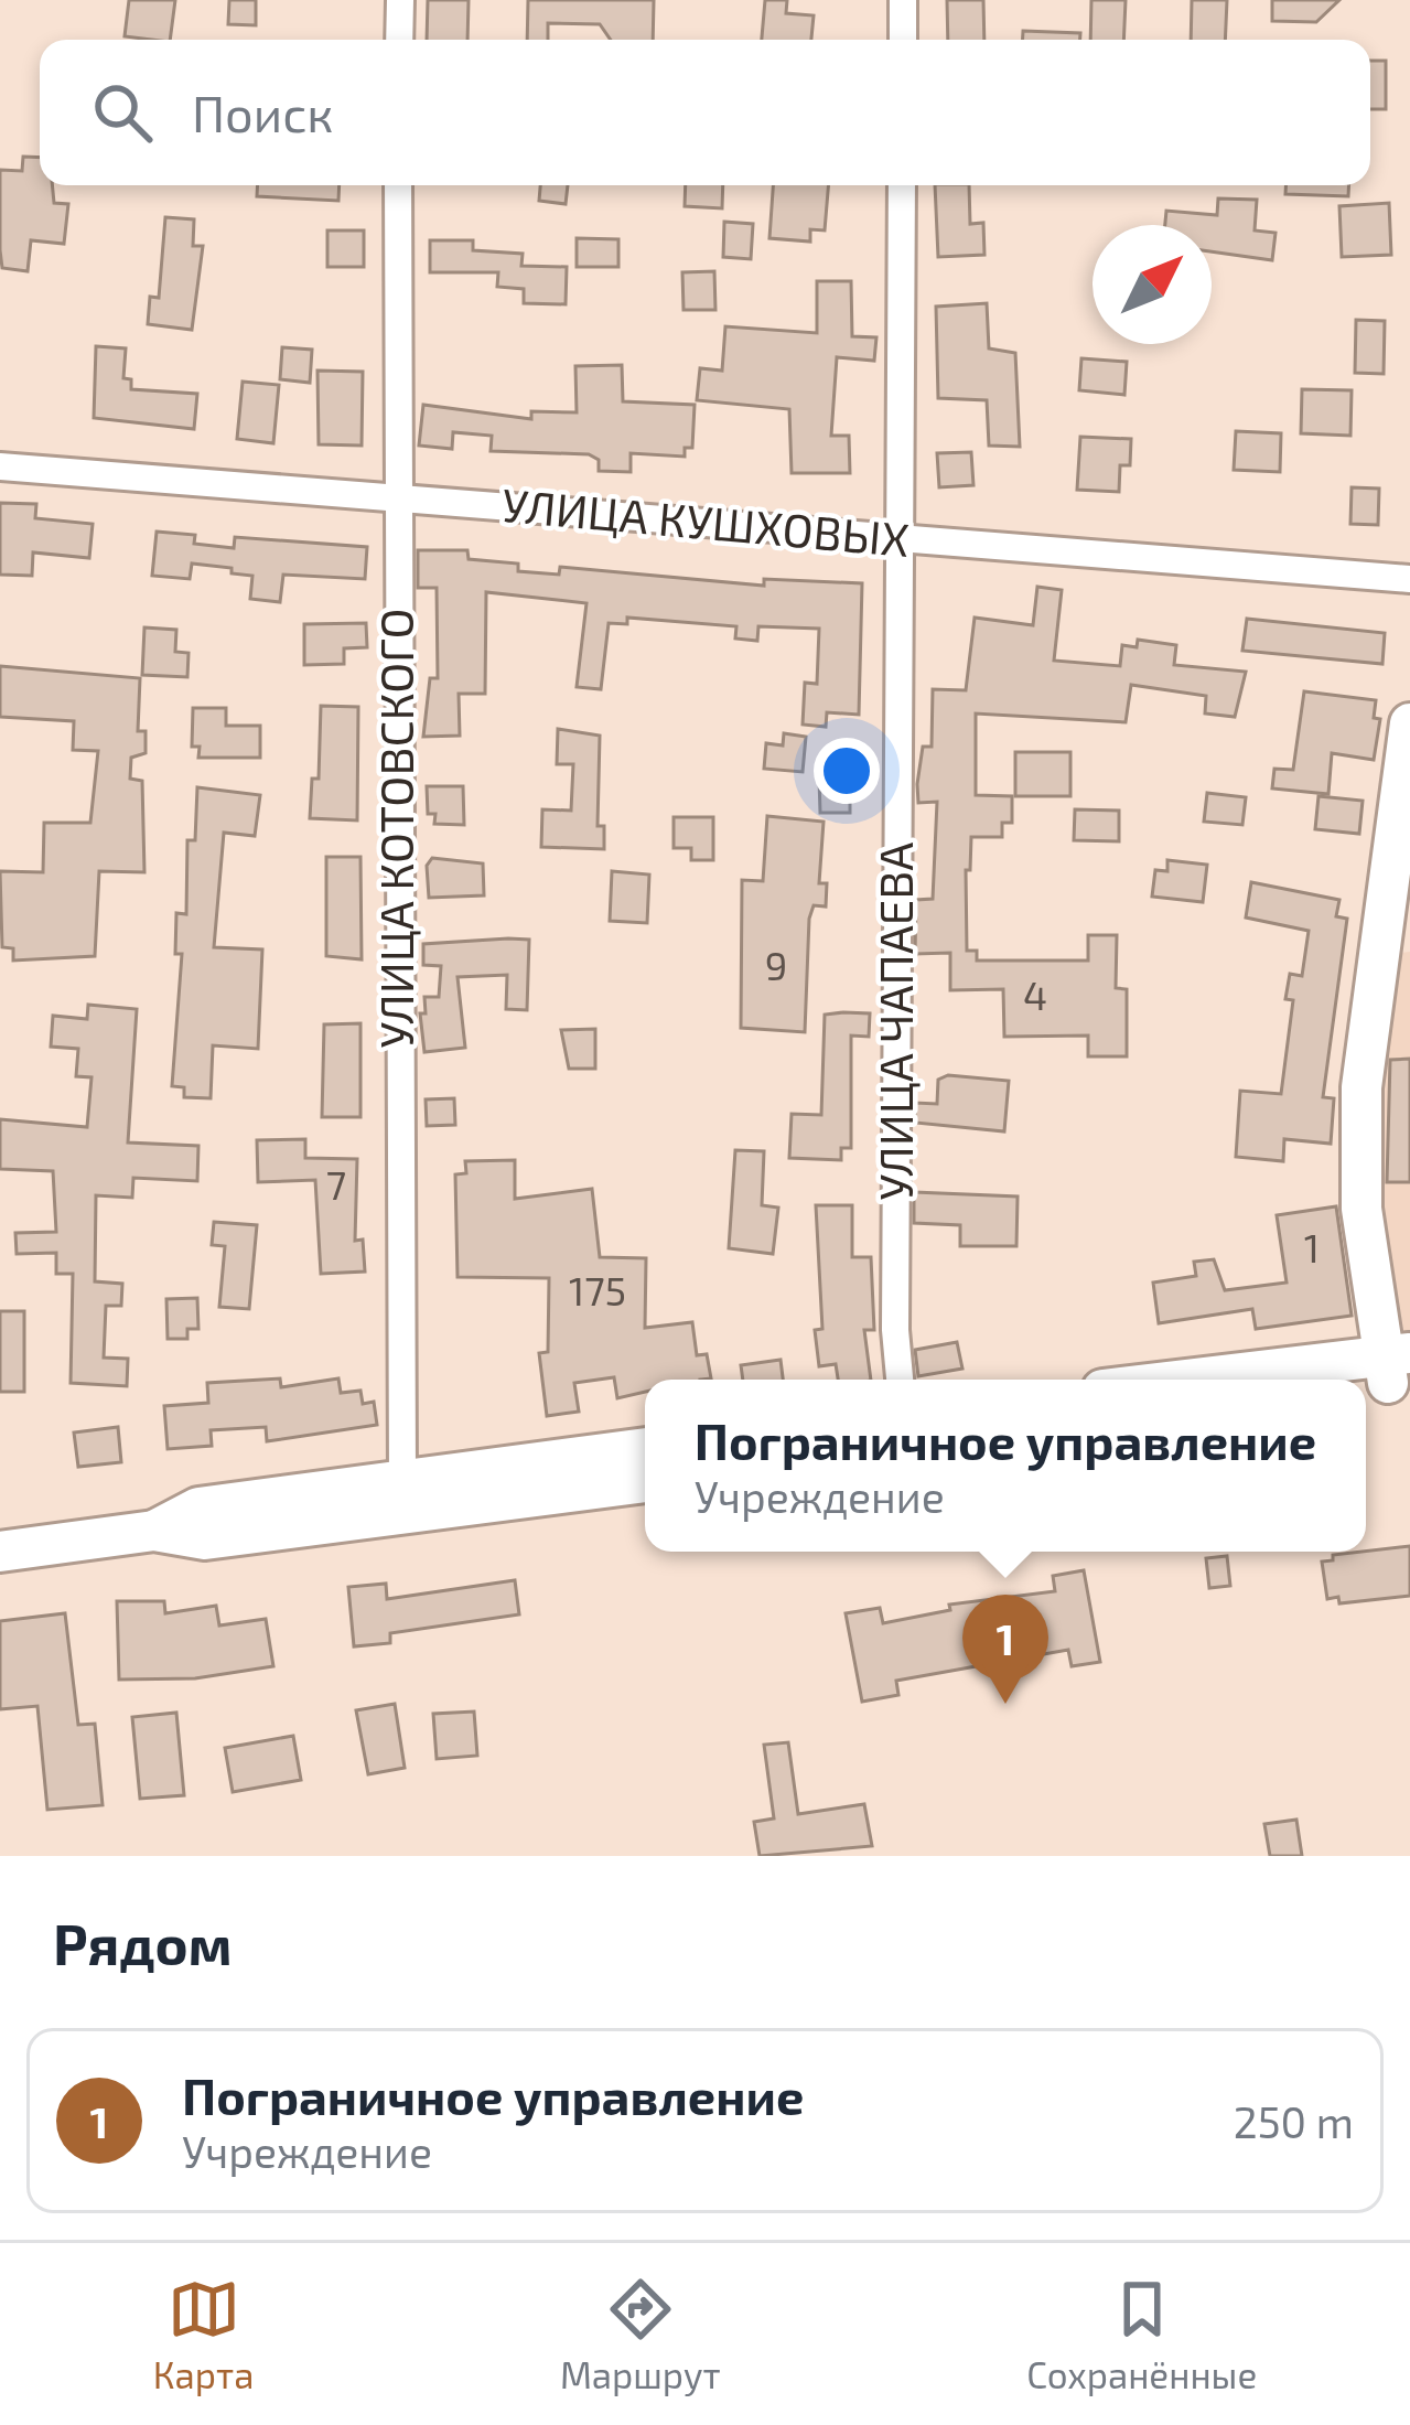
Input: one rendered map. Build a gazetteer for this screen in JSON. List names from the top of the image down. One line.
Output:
{"streets":{"street":["УЛИЦА КУШХОВЫХ","УЛИЦА КОТОВСКОГО","УЛИЦА ЧАПАЕВА"]},"crossings":[["УЛИЦА КУШХОВЫХ","УЛИЦА КОТОВСКОГО"],["УЛИЦА КУШХОВЫХ","УЛИЦА ЧАПАЕВА"]],"house_numbers":["9","4","7","1","175"],"north":"top right","page":{"search":"Поиск","popup":["Пограничное управление","Учреждение"],"pins":"1","heading":"Рядом","list":[{"mark":"1","name":"Пограничное управление","note":"Учреждение","value":"250 m"}],"nav":["Карта","Маршрут","Сохранённые"]}}
